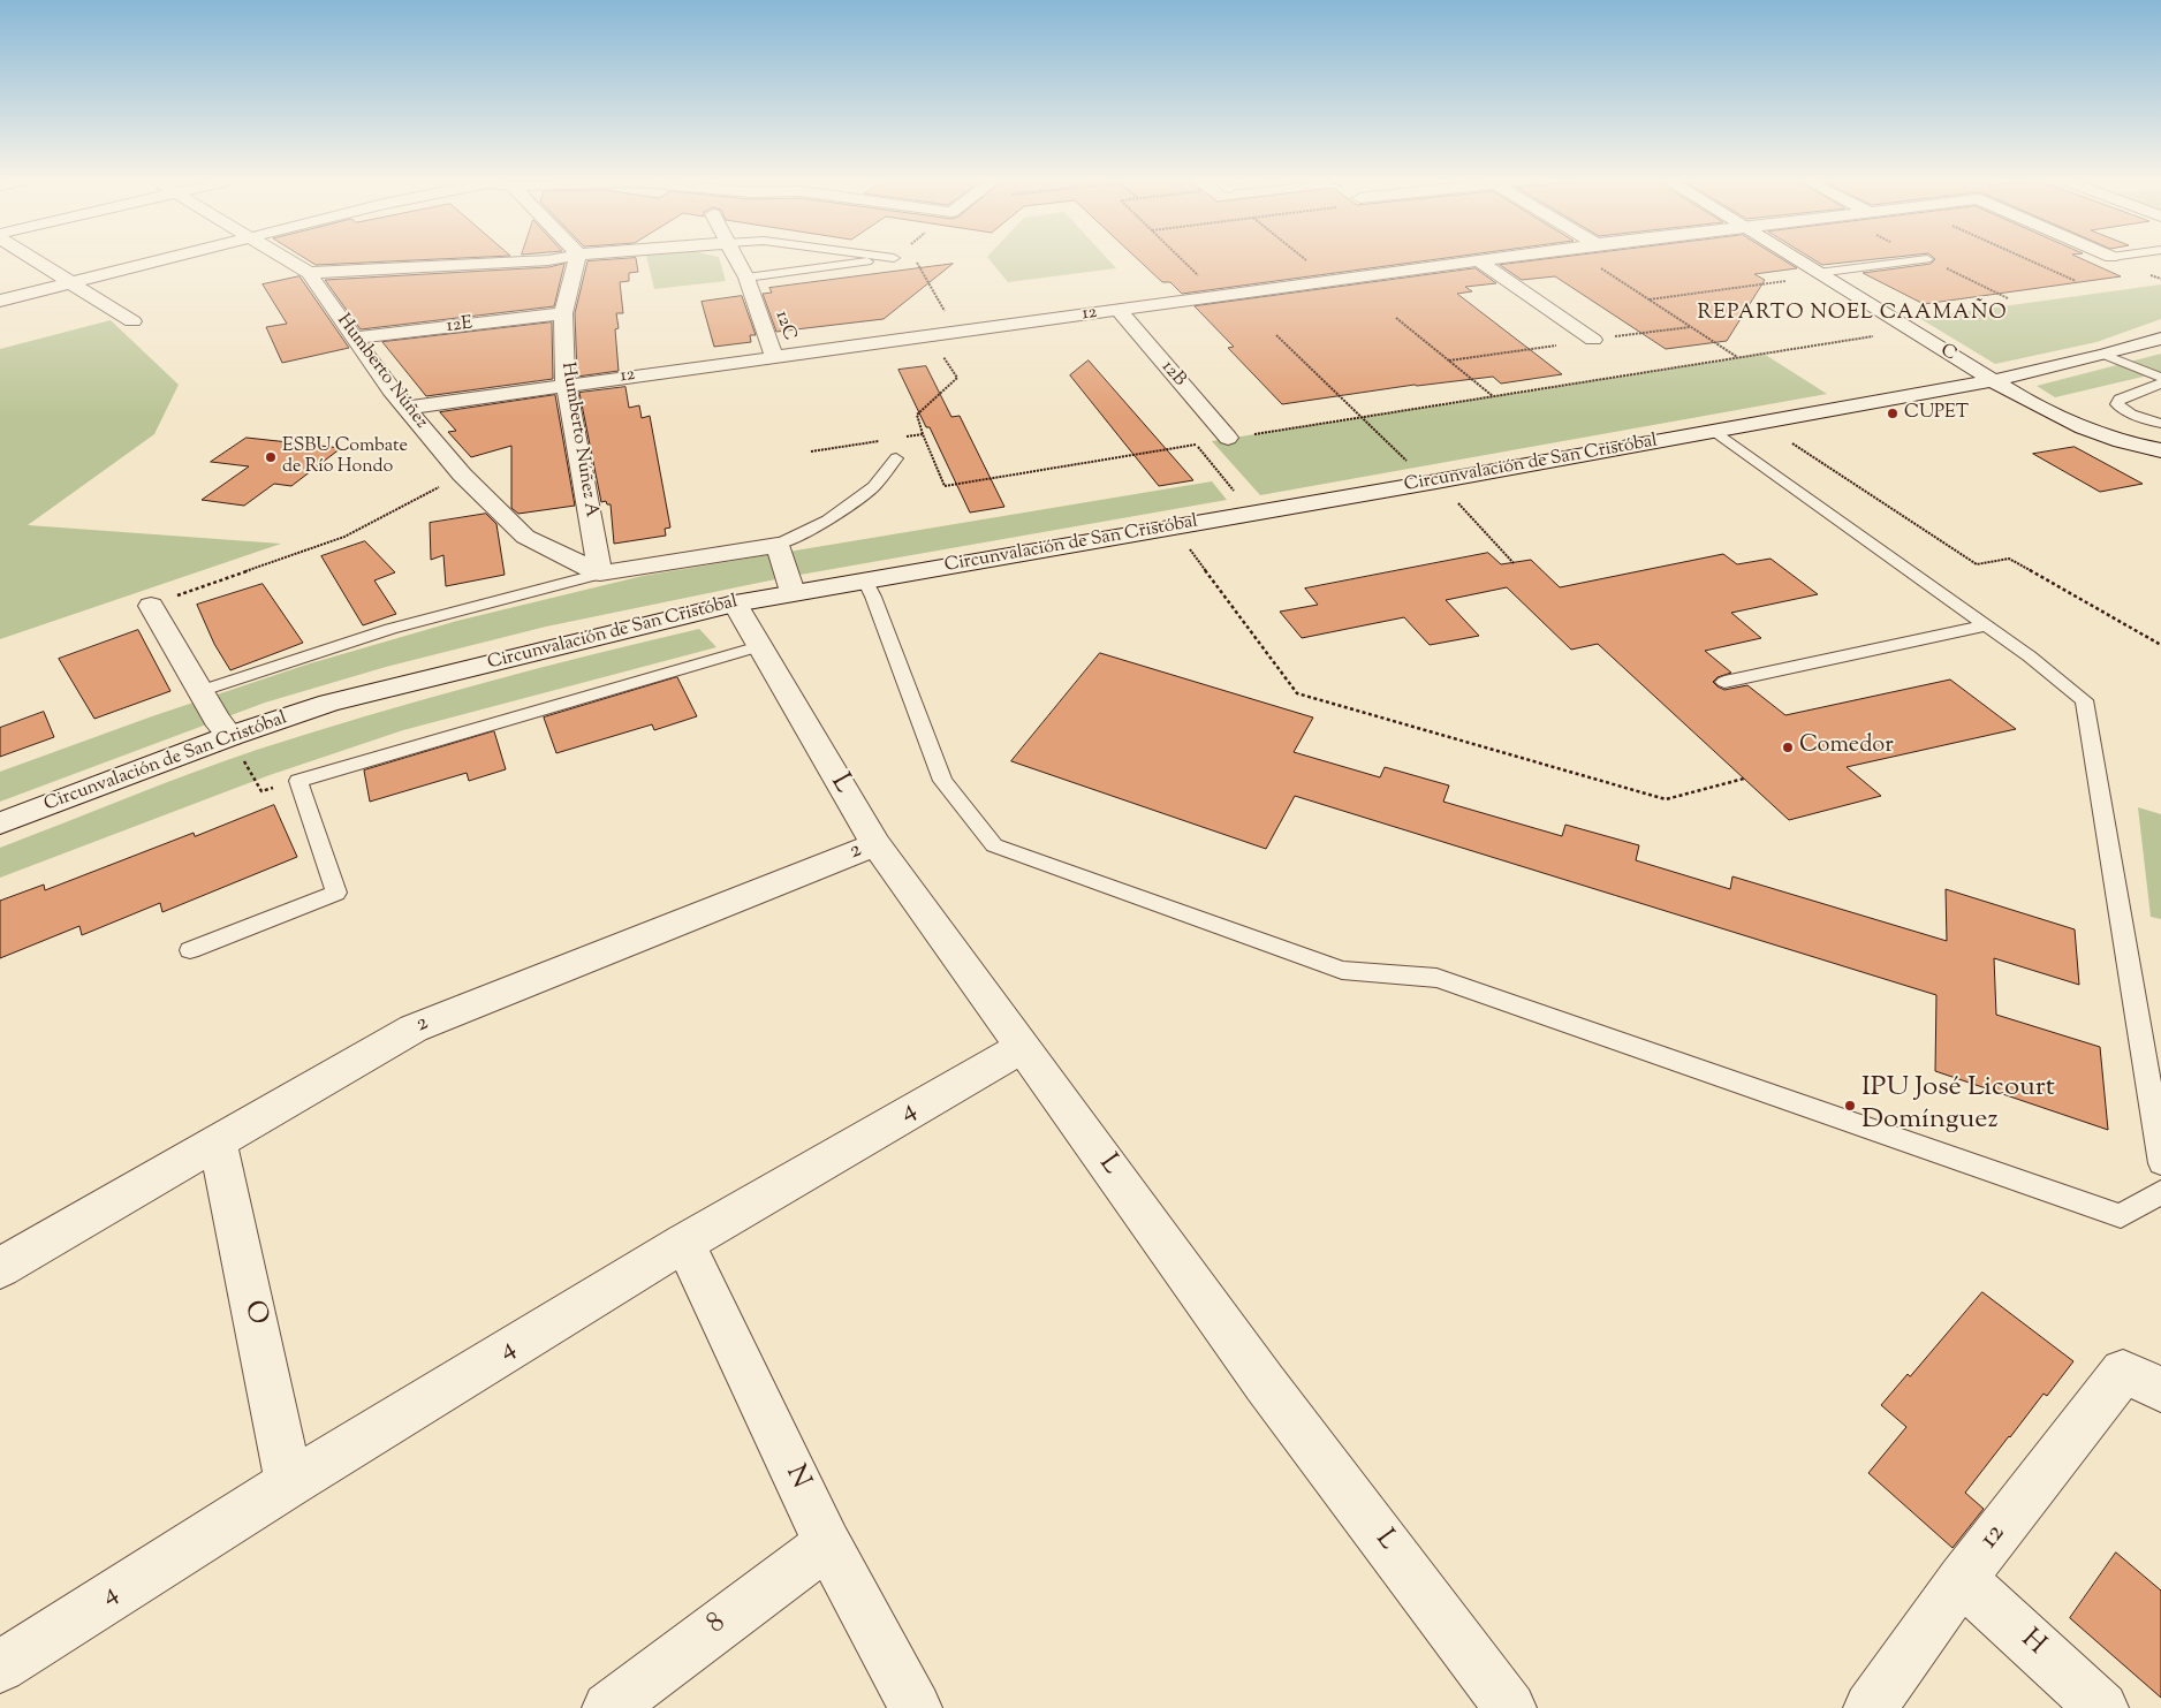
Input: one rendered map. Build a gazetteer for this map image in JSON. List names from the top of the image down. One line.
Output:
{"streets":{"street":["12","12E","12C","C","Humberto Núñez","12B","Humberto Núñez A","Circunvalación de San Cristóbal","L","2","4","O","N","8","H"]},"crossings":[["12","12C"],["12","Humberto Núñez"],["12","12B"],["12","Humberto Núñez A"],["12","H"],["12E","Humberto Núñez"],["12E","Humberto Núñez A"],["C","Circunvalación de San Cristóbal"],["Humberto Núñez","Humberto Núñez A"],["Circunvalación de San Cristóbal","L"],["L","2"],["L","4"],["2","O"],["4","O"],["4","N"],["N","8"]],"districts":["REPARTO NOEL CAAMAÑO"],"places":["CUPET","ESBU Combate de Río Hondo","Comedor","IPU José Licourt Domínguez"]}
